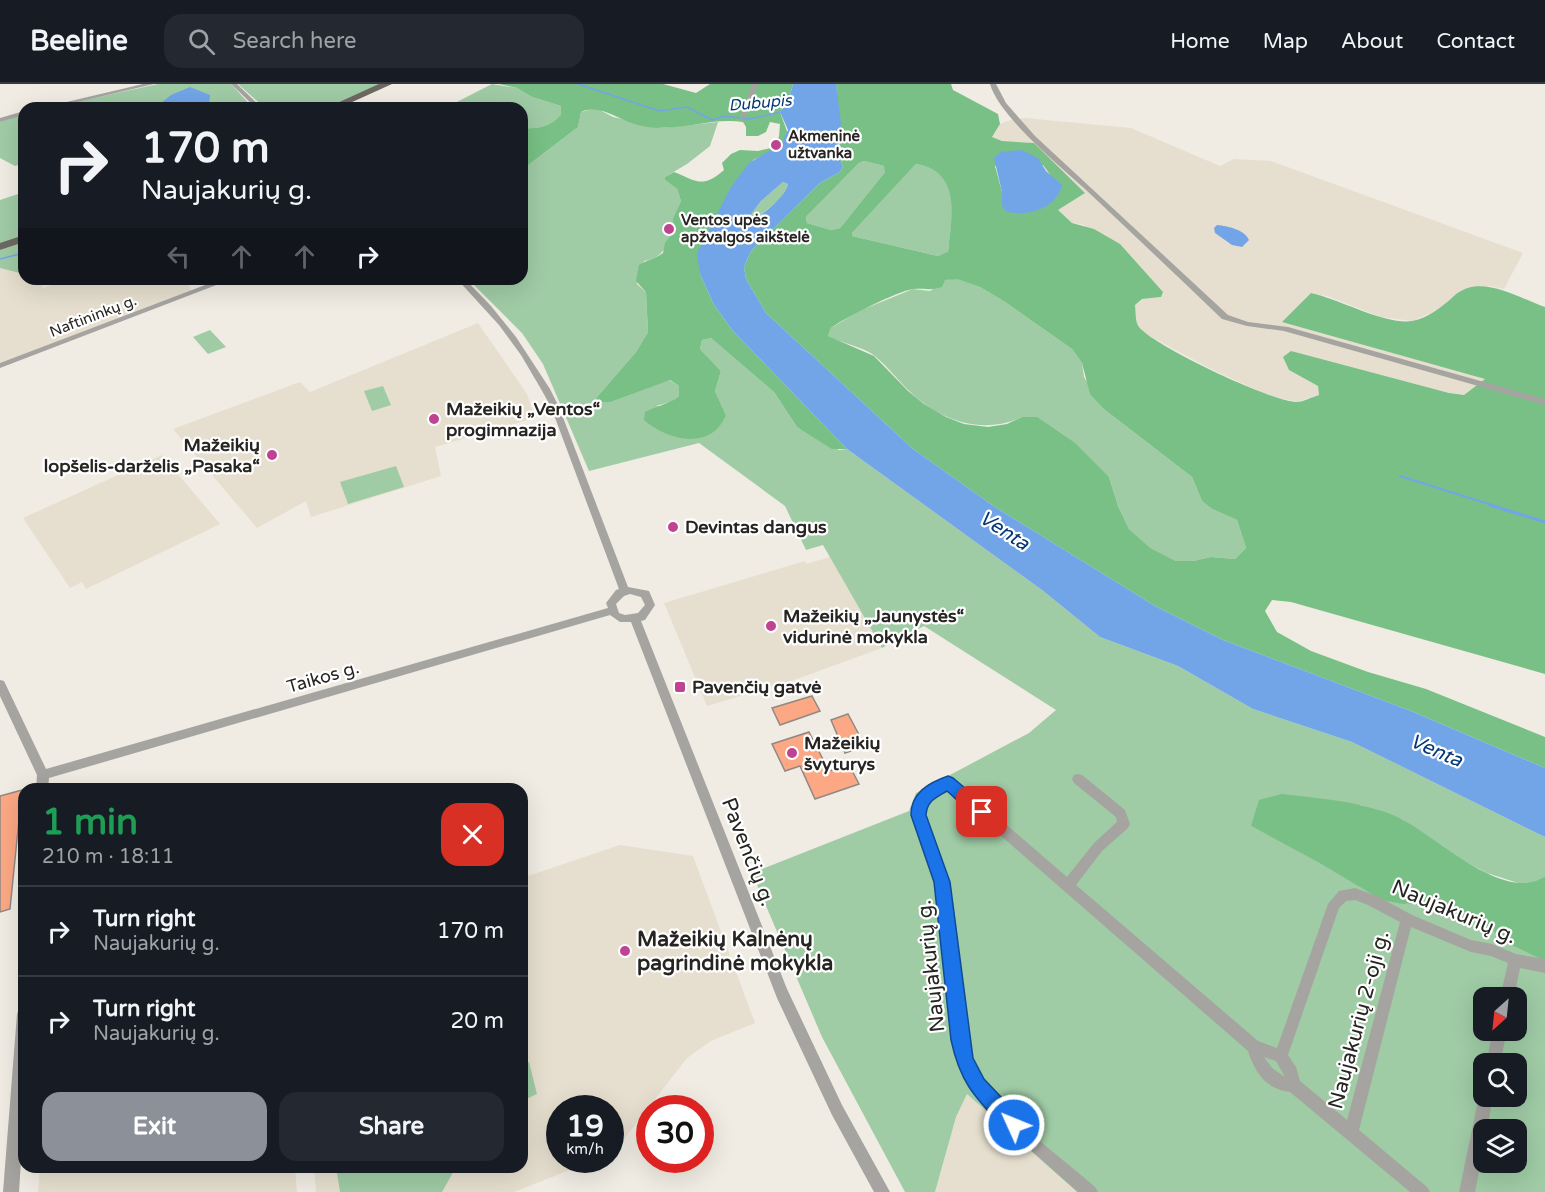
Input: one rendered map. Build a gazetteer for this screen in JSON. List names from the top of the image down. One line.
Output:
{"streets":{"street":["Naftininkų g.","Taikos g.","Pavenčių g.","Naujakurių g.","Naujakurių 2-oji g."]},"crossings":[["Taikos g.","Pavenčių g."],["Naujakurių g.","Naujakurių 2-oji g."]],"water":["Dubupis","Venta"],"places":{"other":["Akmeninė užtvanka","Ventos upės apžvalgos aikštelė","Mažeikių „Ventos“ progimnazija","Mažeikių lopšelis-darželis „Pasaka“","Devintas dangus","Mažeikių „Jaunystės“ vidurinė mokykla","Mažeikių švyturys","Mažeikių Kalnėnų pagrindinė mokykla"],"transit":["Pavenčių gatvė"]},"north":"bottom left","page":{"header":"Beeline","search":"Search here","nav":["Home","Map","About","Contact"],"turn":["170 m","Naujakurių g."],"heading":["1 min","210 m · 18:11"],"list":[{"name":"Turn right","note":"Naujakurių g.","value":"170 m"},{"name":"Turn right","note":"Naujakurių g.","value":"20 m"}],"buttons":["Exit","Share"],"speed":"19 km/h","limit":"30"}}
